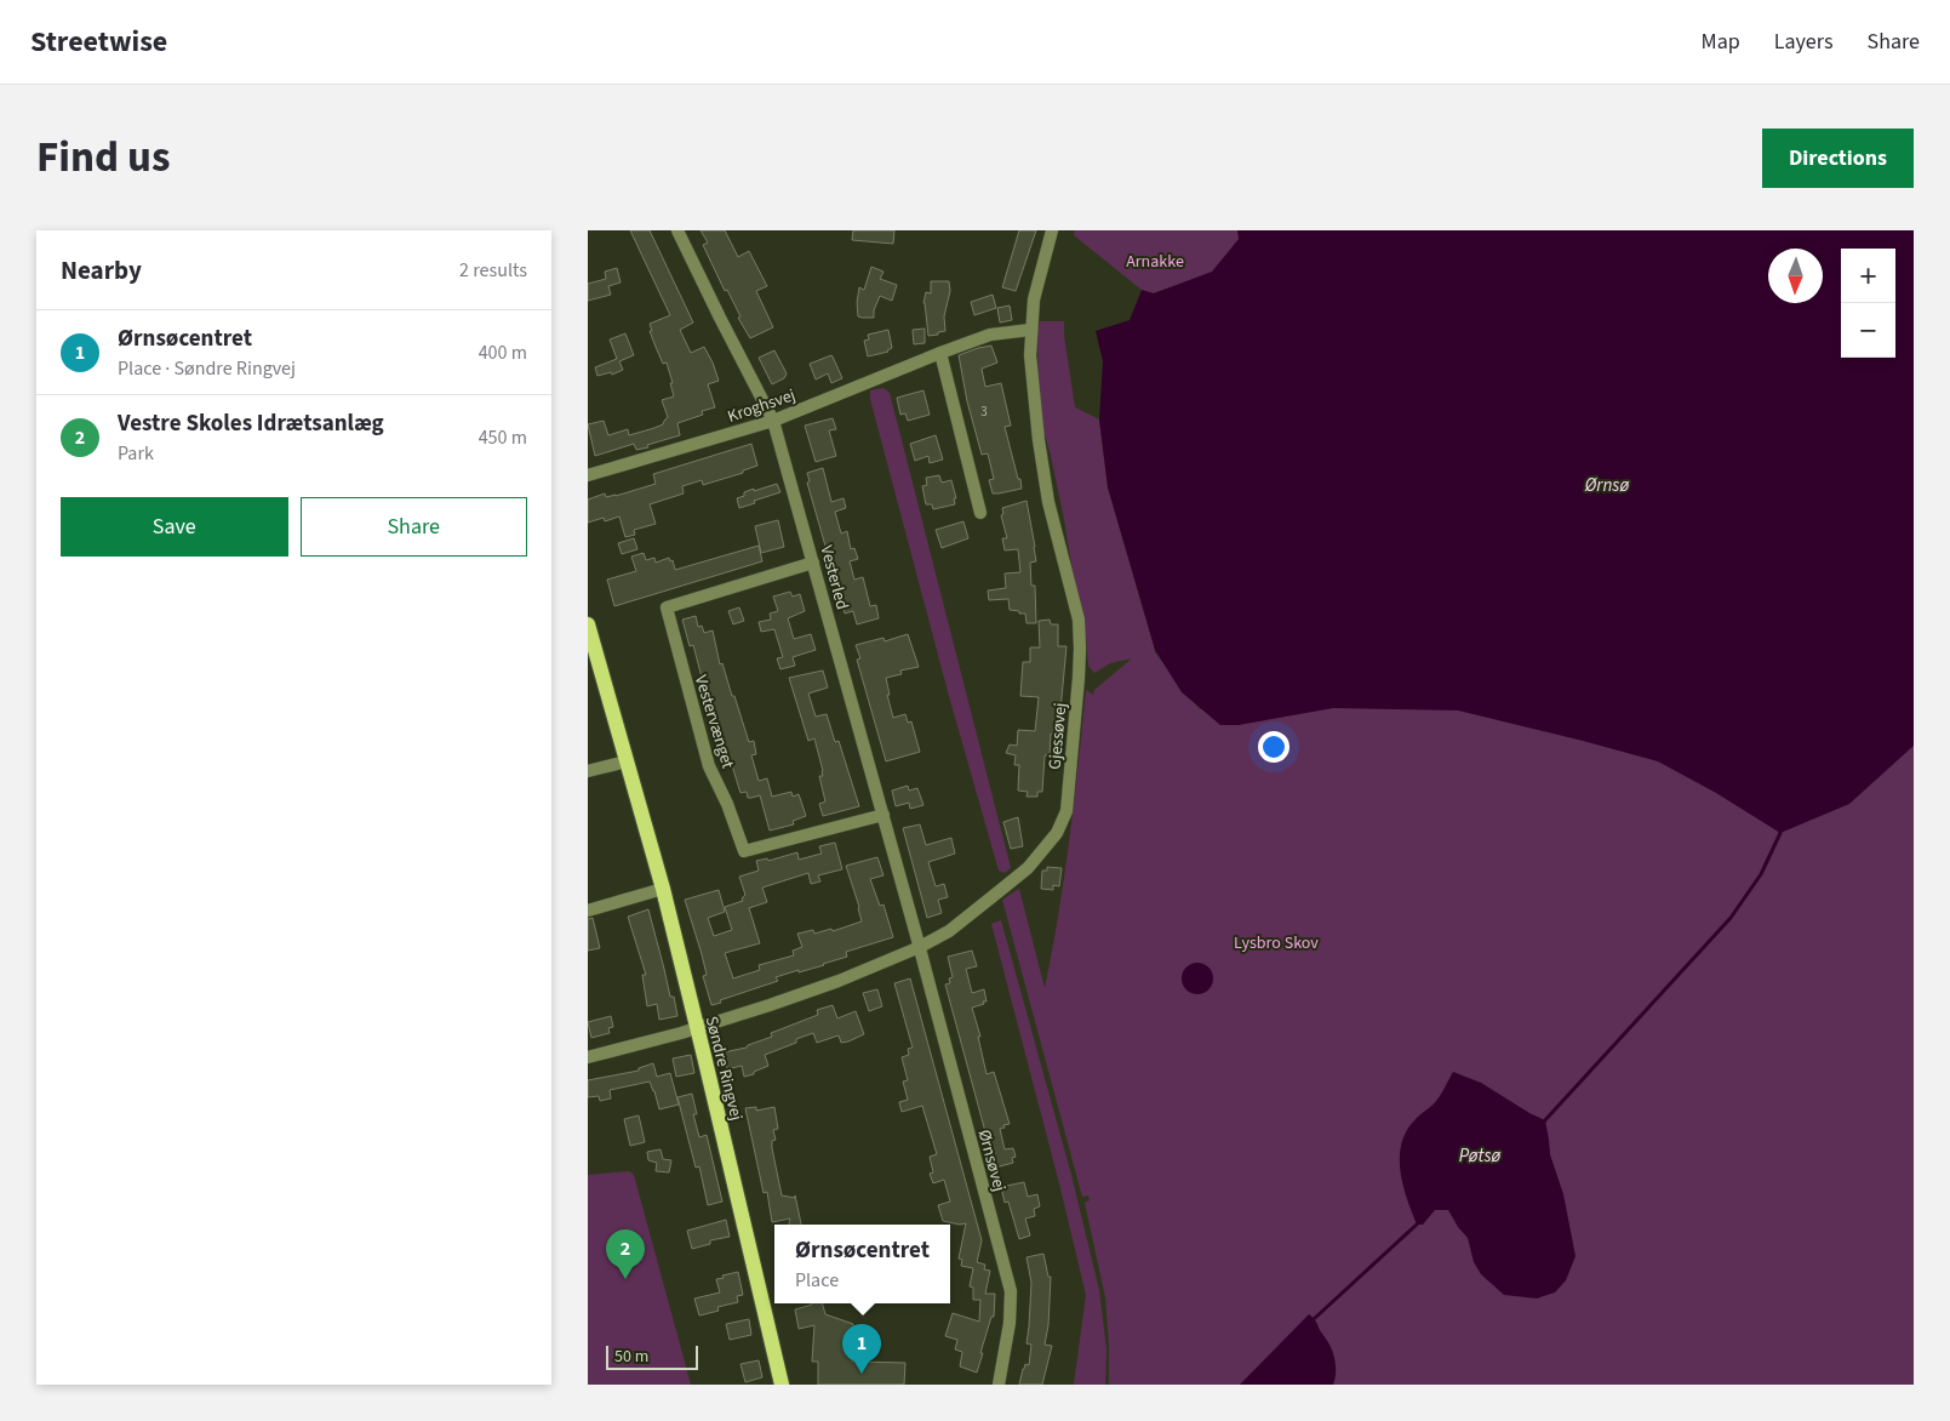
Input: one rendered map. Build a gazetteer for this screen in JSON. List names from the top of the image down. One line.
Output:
{"streets":{"main road":["Søndre Ringvej"],"street":["Kroghsvej","Vesterled","Vestervænget","Gjessøvej","Ørnsøvej"]},"crossings":[["Kroghsvej","Vesterled"],["Kroghsvej","Gjessøvej"],["Vesterled","Vestervænget"],["Vesterled","Gjessøvej"],["Vesterled","Ørnsøvej"],["Gjessøvej","Søndre Ringvej"],["Gjessøvej","Ørnsøvej"]],"water":["Ørnsø","Pøtsø"],"parks":["Arnakke","Lysbro Skov"],"house_numbers":["3"],"scale_bar":"50 m","north":"bottom","page":{"header":"Streetwise","nav":["Map","Layers","Share"],"title":"Find us","buttons":["Directions",["Save","Share"]],"heading":["Nearby","2 results"],"map_buttons":["+","−"],"list":[{"mark":"1","name":"Ørnsøcentret","note":"Place · Søndre Ringvej","value":"400 m"},{"mark":"2","name":"Vestre Skoles Idrætsanlæg","note":"Park","value":"450 m"}],"popup":["Ørnsøcentret","Place"],"pins":["2","1"],"scale":"50 m"}}
